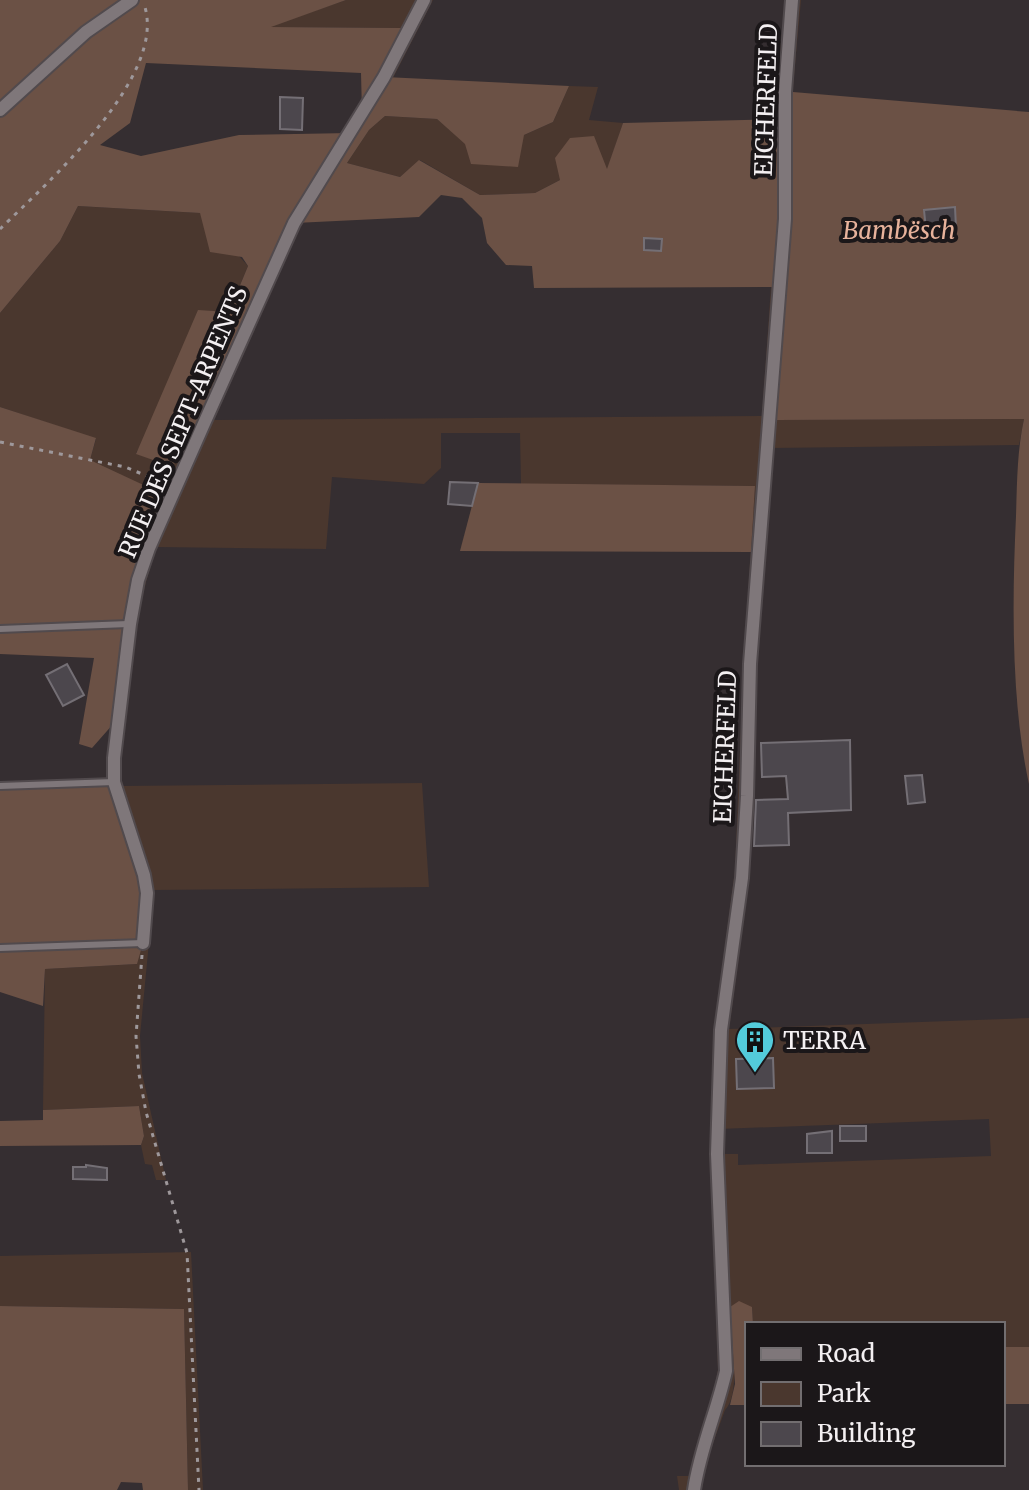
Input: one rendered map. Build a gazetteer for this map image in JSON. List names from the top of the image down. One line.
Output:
{"streets":{"street":["EICHERFELD","RUE DES SEPT-ARPENTS"]},"parks":["Bambësch"],"places":{"building":["TERRA"]},"legend":["Road","Park","Building"]}
